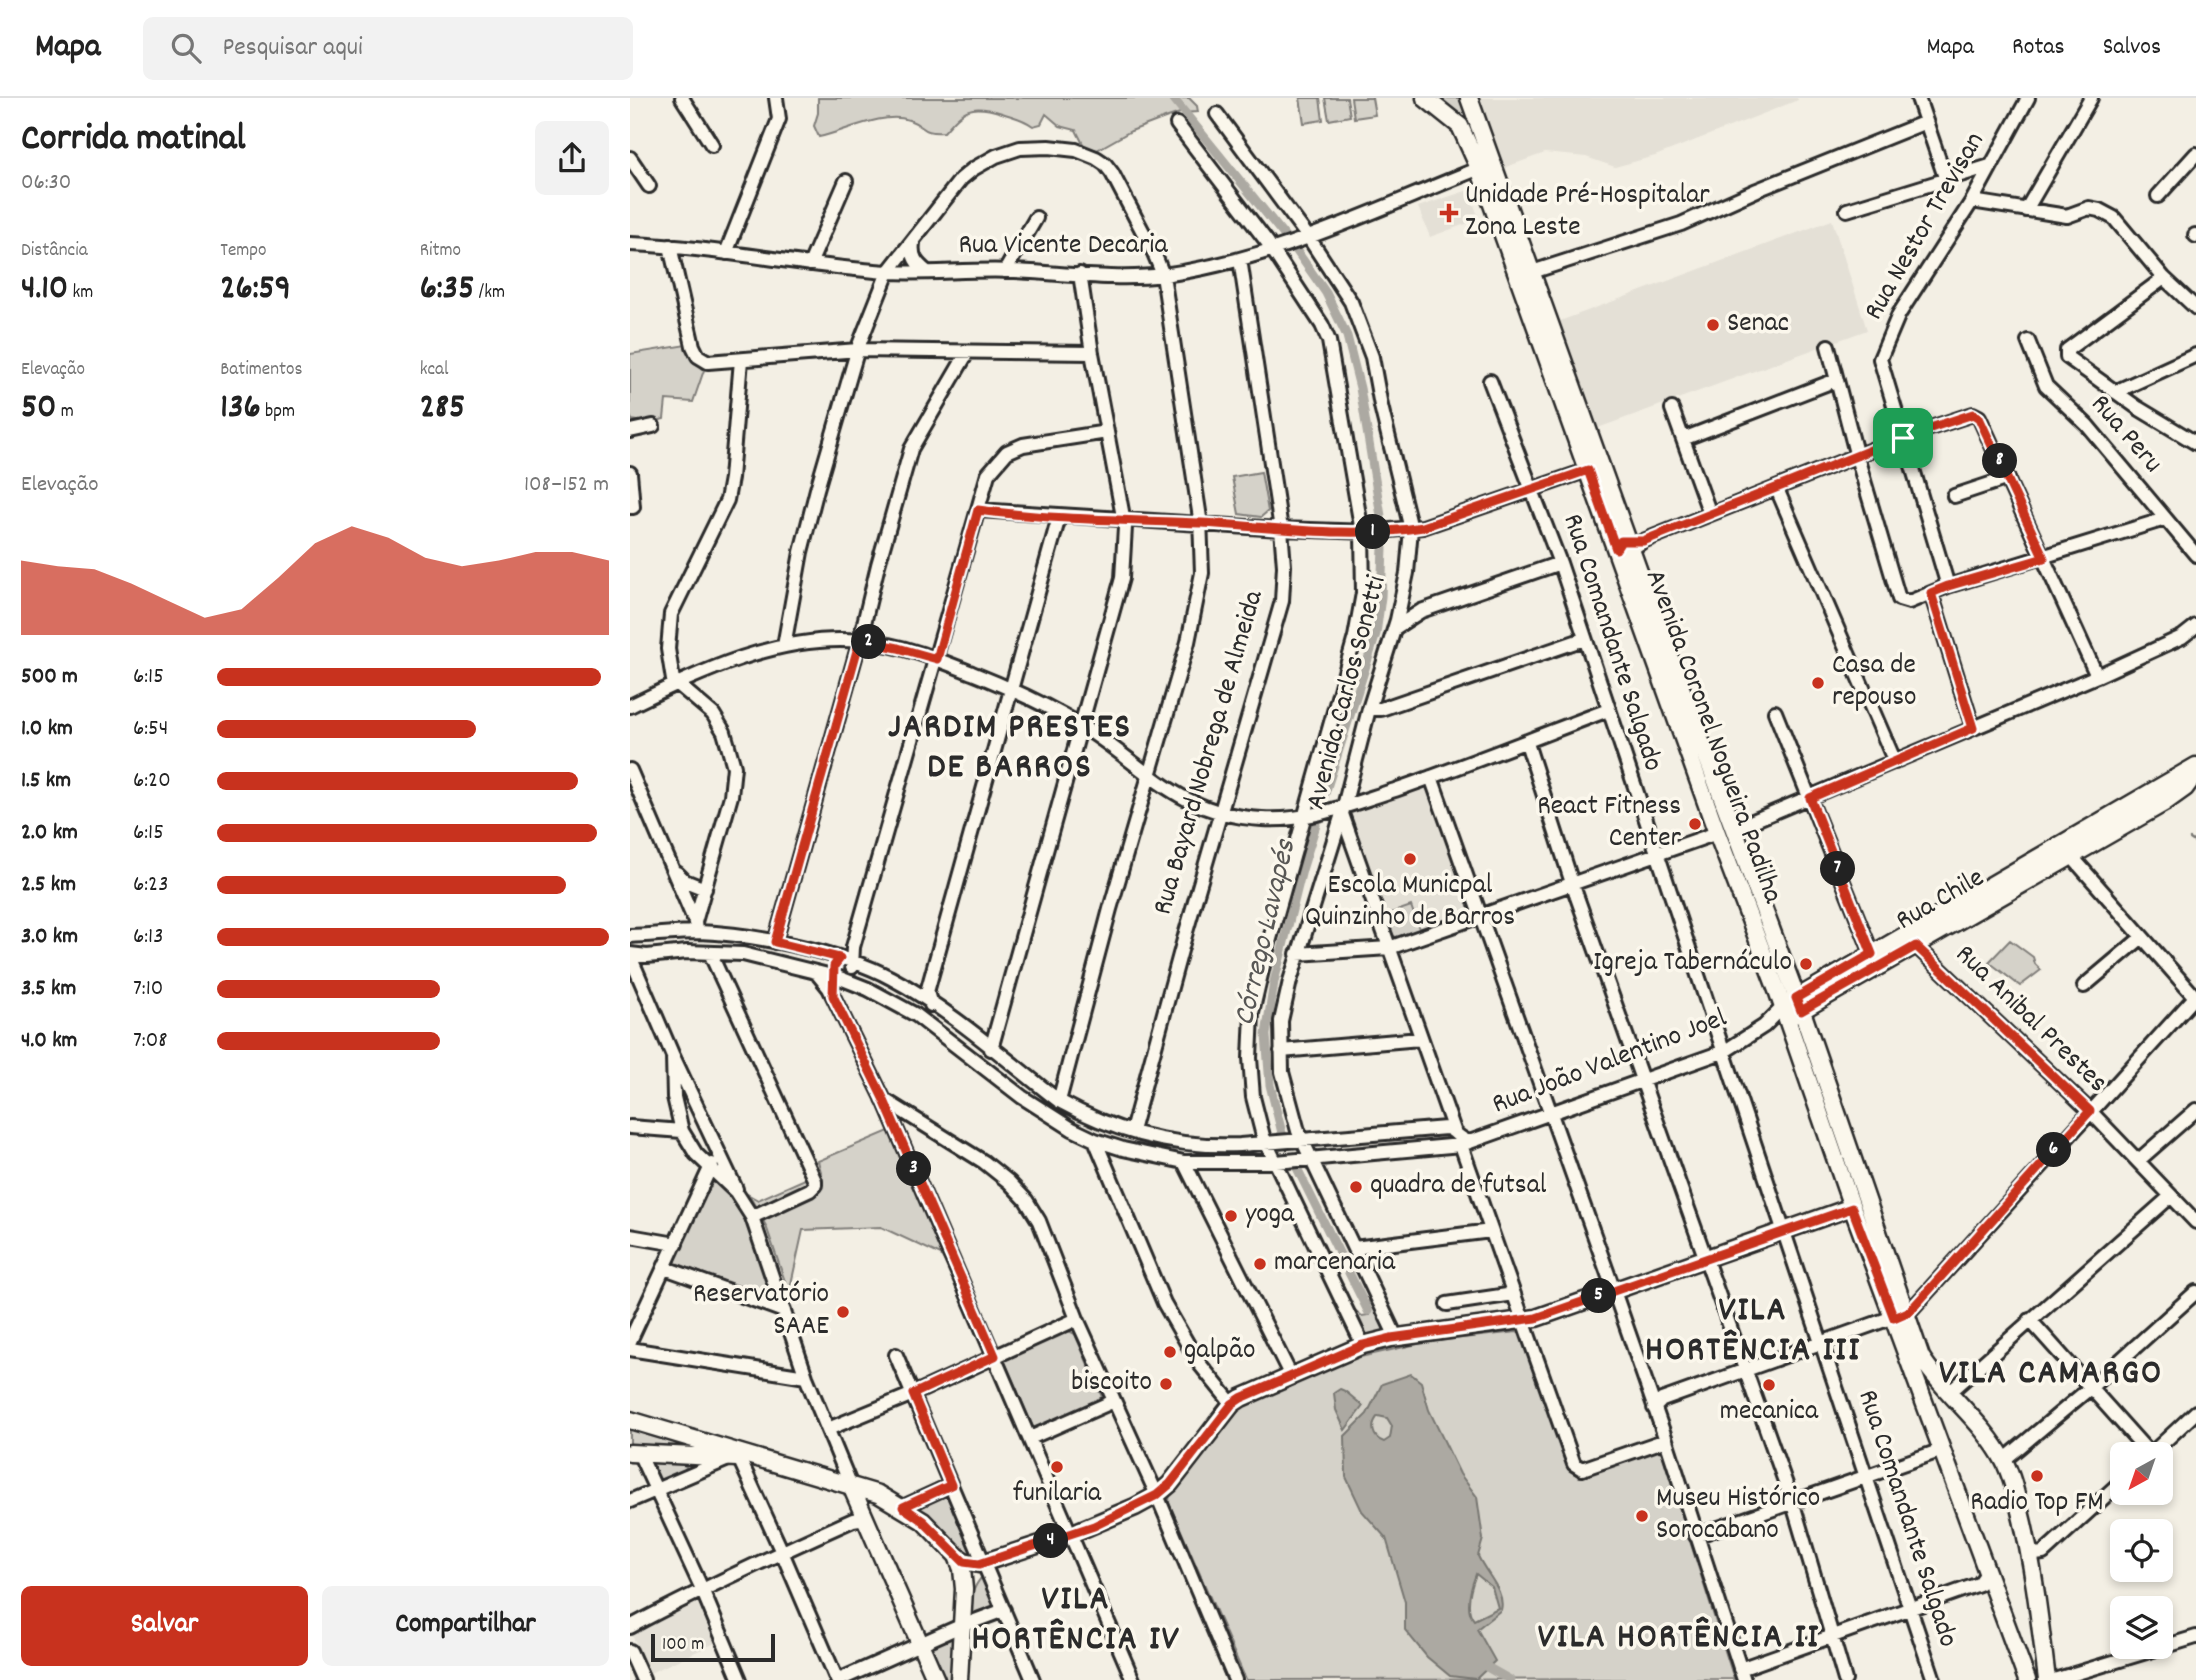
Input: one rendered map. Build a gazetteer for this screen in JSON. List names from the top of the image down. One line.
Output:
{"streets":{"main road":["Avenida Coronel Nogueira Padilha","Rua Chile"],"street":["Rua Nestor Trevisan","Rua Vicente Decaria","Rua Peru","Rua Comandante Salgado","Avenida Carlos Sonetti","Rua Bayard Nobrega de Almeida","Rua Anibal Prestes","Rua João Valentino Joel"]},"crossings":[["Rua Vicente Decaria","Avenida Carlos Sonetti"],["Rua Vicente Decaria","Avenida Coronel Nogueira Padilha"],["Rua Vicente Decaria","Rua Bayard Nobrega de Almeida"],["Rua Comandante Salgado","Rua João Valentino Joel"],["Avenida Carlos Sonetti","Rua Bayard Nobrega de Almeida"],["Avenida Carlos Sonetti","Rua João Valentino Joel"],["Avenida Coronel Nogueira Padilha","Rua Chile"],["Avenida Coronel Nogueira Padilha","Rua João Valentino Joel"],["Rua Bayard Nobrega de Almeida","Rua João Valentino Joel"],["Rua Chile","Rua Anibal Prestes"],["Rua Chile","Rua João Valentino Joel"]],"districts":["JARDIM PRESTES DE BARROS","VILA HORTÊNCIA III","VILA CAMARGO","VILA HORTÊNCIA IV","VILA HORTÊNCIA II"],"water":["Córrego Lavapés"],"places":{"health":["Unidade Pré-Hospitalar Zona Leste"],"other":["Senac","Casa de repouso","React Fitness Center","Escola Municpal Quinzinho de Barros","Igreja Tabernáculo","quadra de futsal","yoga","marcenaria","Reservatório SAAE","galpão","biscoito","mecanica","funilaria","Radio Top FM","Museu Histórico Sorocabano"]},"scale_bar":"100 m","north":"bottom left","page":{"header":"Mapa","search":"Pesquisar aqui","nav":["Mapa","Rotas","Salvos"],"heading":["Corrida matinal","06:30"],"stats":[["Distância","4.10 km"],["Tempo","26:59"],["Ritmo","6:35 /km"],["Elevação","50 m"],["Batimentos","136 bpm"],["kcal","285"]],"pins":["8","1","2","7","6","3","5","4"],"chart":["Elevação","108–152 m"],"list":[{"name":"500 m","note":"6:15"},{"name":"1.0 km","note":"6:54"},{"name":"1.5 km","note":"6:20"},{"name":"2.0 km","note":"6:15"},{"name":"2.5 km","note":"6:23"},{"name":"3.0 km","note":"6:13"},{"name":"3.5 km","note":"7:10"},{"name":"4.0 km","note":"7:08"}],"buttons":["Salvar","Compartilhar"],"scale":"100 m"}}
